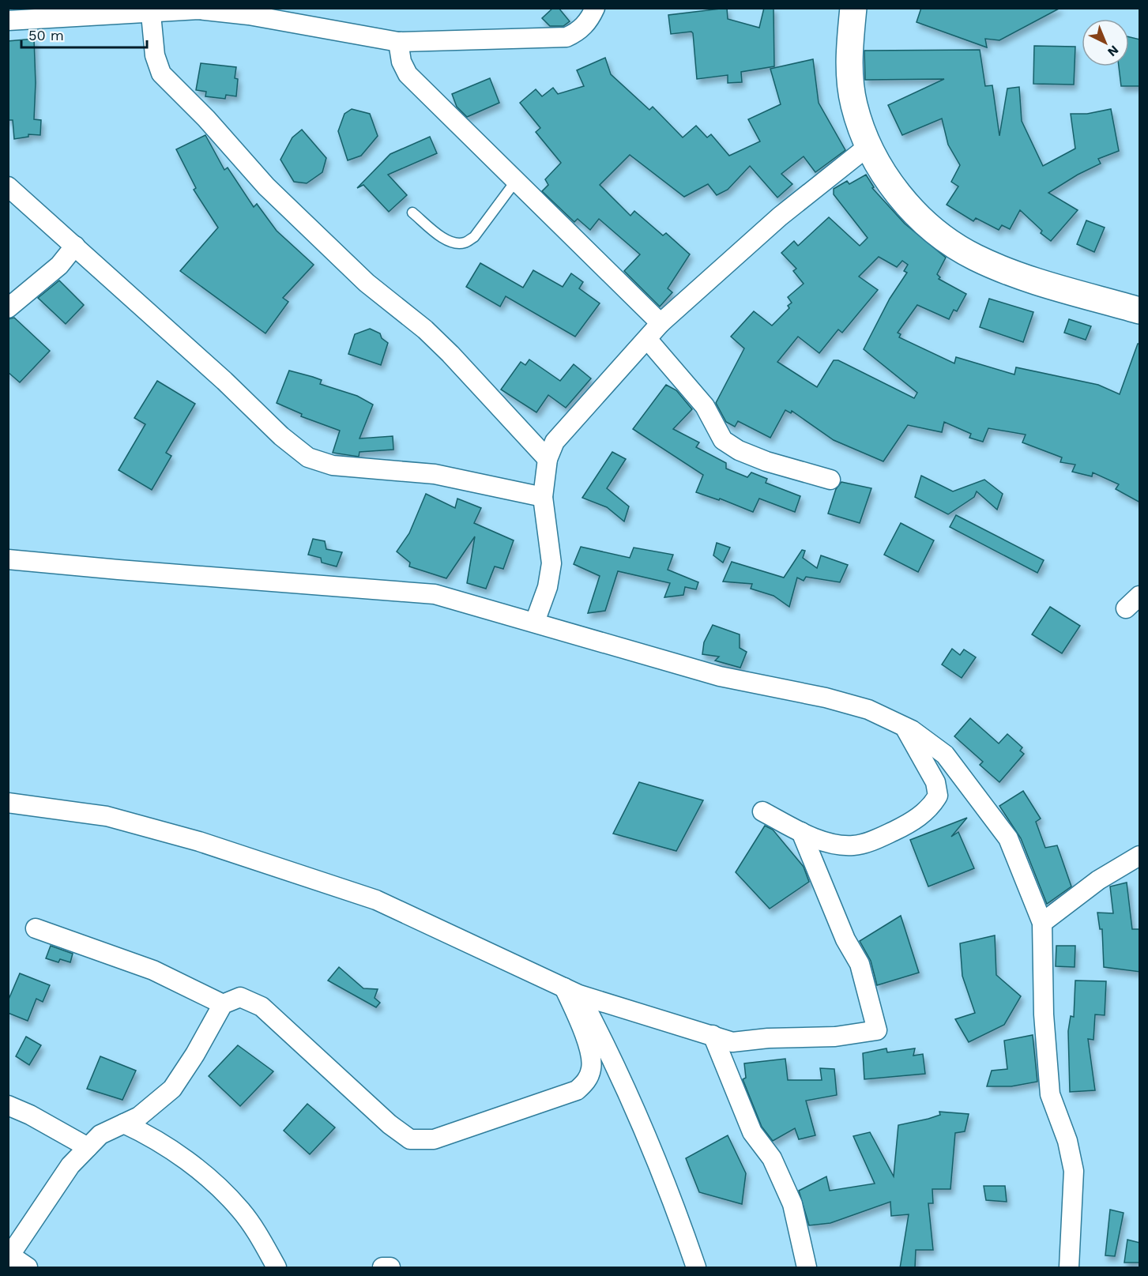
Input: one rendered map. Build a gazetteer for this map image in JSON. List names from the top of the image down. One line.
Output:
{"scale_bar":"50 m","north":"bottom right"}
